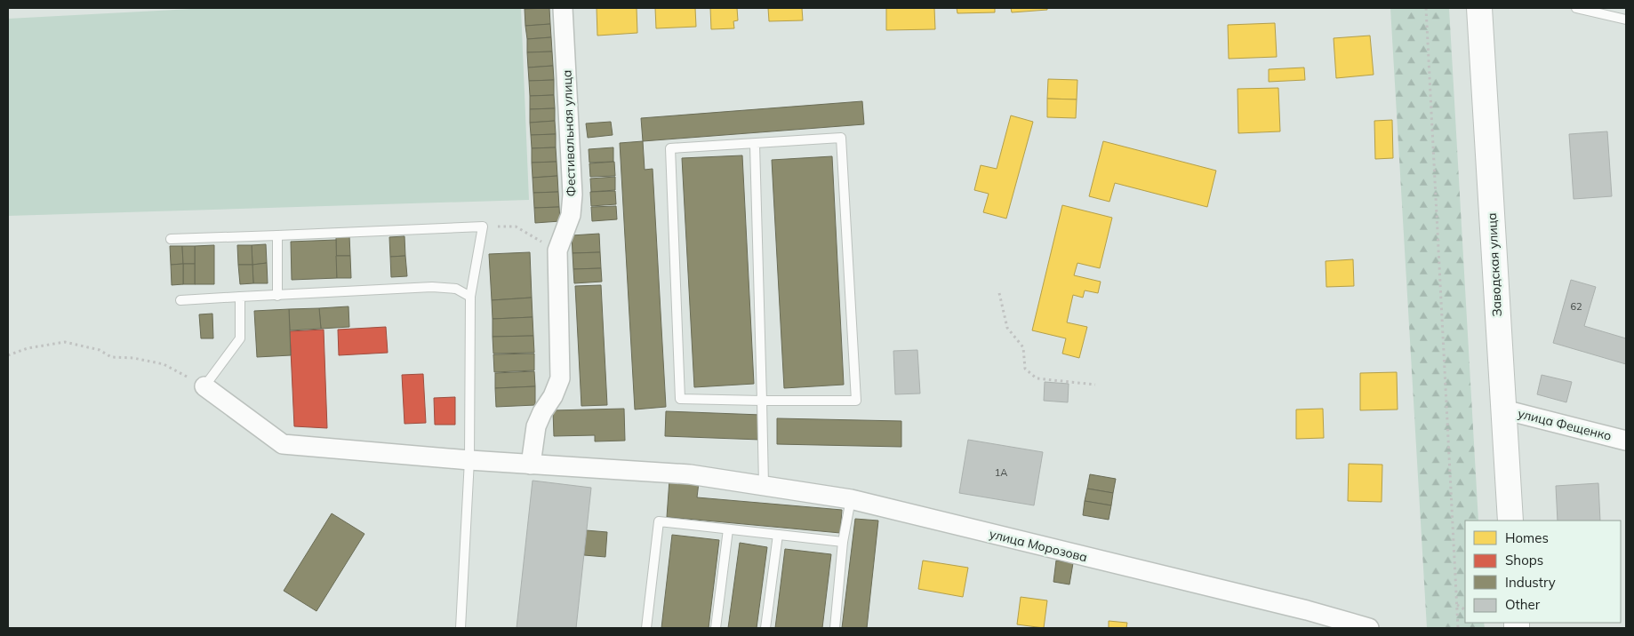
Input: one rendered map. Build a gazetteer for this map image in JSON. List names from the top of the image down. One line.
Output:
{"streets":{"street":["Фестивальная улица","Заводская улица","улица Фещенко","улица Морозова"]},"crossings":[["Фестивальная улица","улица Морозова"],["Заводская улица","улица Фещенко"]],"house_numbers":["62","1А"],"legend":["Homes","Shops","Industry","Other"]}
